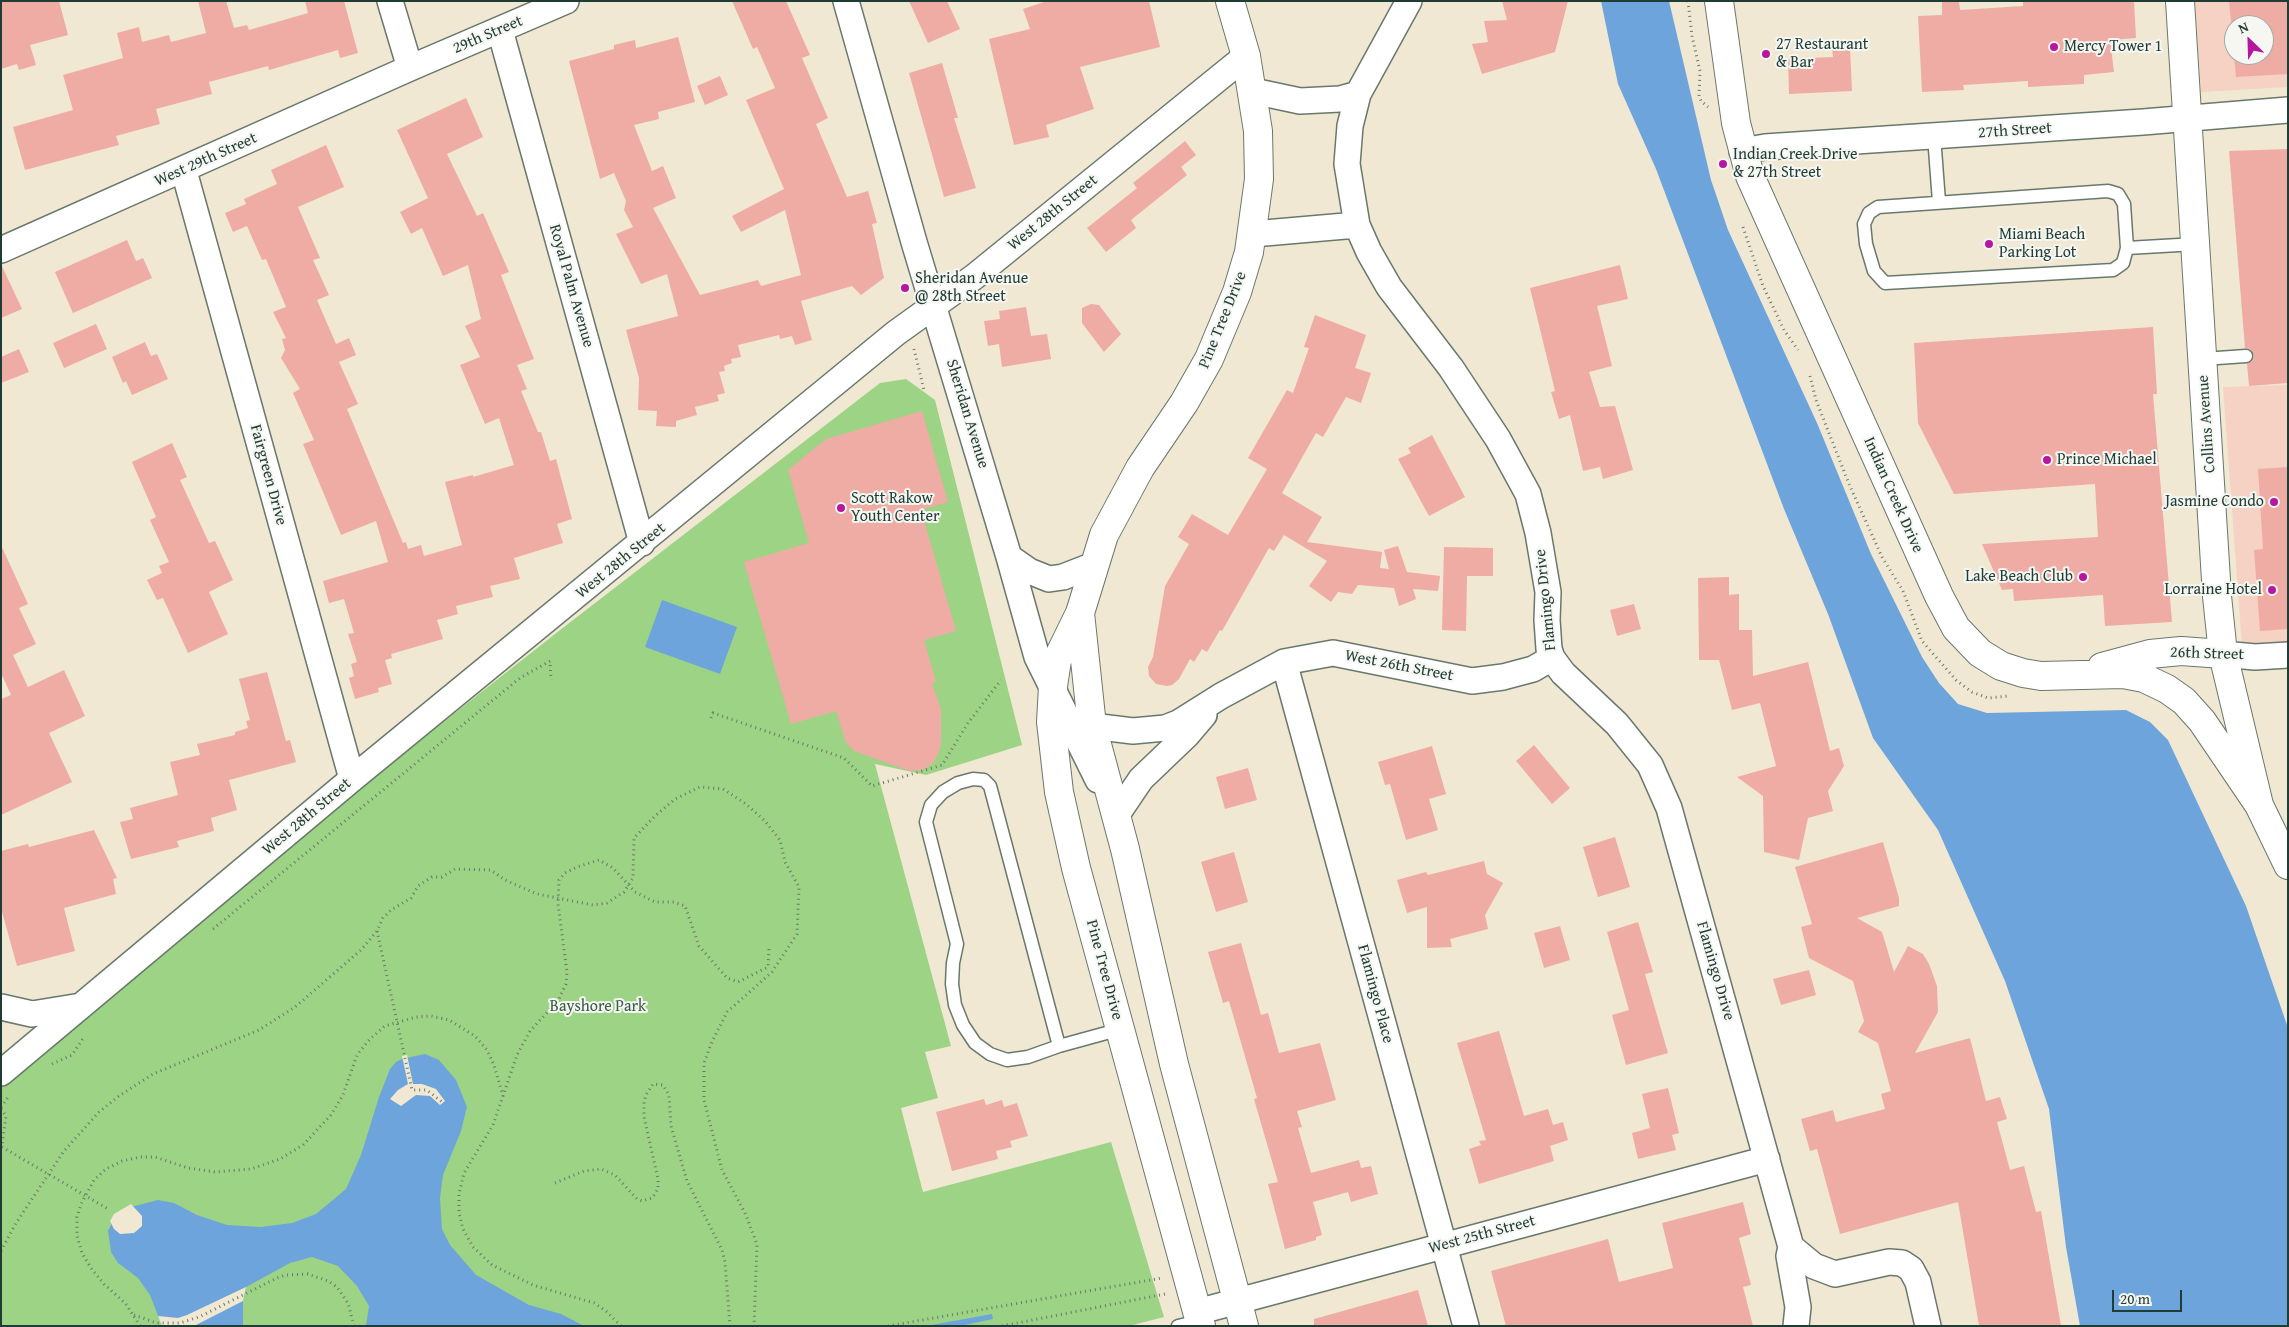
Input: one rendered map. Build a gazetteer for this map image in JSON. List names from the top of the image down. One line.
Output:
{"streets":{"main road":["Pine Tree Drive","Collins Avenue","Indian Creek Drive","26th Street"],"street":["29th Street","27th Street","West 29th Street","West 28th Street","Royal Palm Avenue","Sheridan Avenue","Fairgreen Drive","Flamingo Drive","West 26th Street","Flamingo Place","West 25th Street"]},"crossings":[["29th Street","West 29th Street"],["29th Street","Royal Palm Avenue"],["27th Street","Collins Avenue"],["27th Street","Indian Creek Drive"],["West 29th Street","Fairgreen Drive"],["West 28th Street","Royal Palm Avenue"],["West 28th Street","Pine Tree Drive"],["West 28th Street","Sheridan Avenue"],["West 28th Street","Fairgreen Drive"],["Pine Tree Drive","Sheridan Avenue"],["Pine Tree Drive","West 26th Street"],["Pine Tree Drive","West 25th Street"],["Sheridan Avenue","West 26th Street"],["Collins Avenue","Indian Creek Drive"],["Collins Avenue","26th Street"],["Indian Creek Drive","26th Street"],["Flamingo Drive","West 26th Street"],["Flamingo Drive","West 25th Street"],["West 26th Street","Flamingo Place"],["Flamingo Place","West 25th Street"]],"parks":["Bayshore Park"],"places":["Mercy Tower 1","27 Restaurant & Bar","Indian Creek Drive & 27th Street","Miami Beach Parking Lot","Sheridan Avenue @ 28th Street","Prince Michael","Jasmine Condo","Scott Rakow Youth Center","Lake Beach Club","Lorraine Hotel"],"scale_bar":"20 m","north":"top left"}
